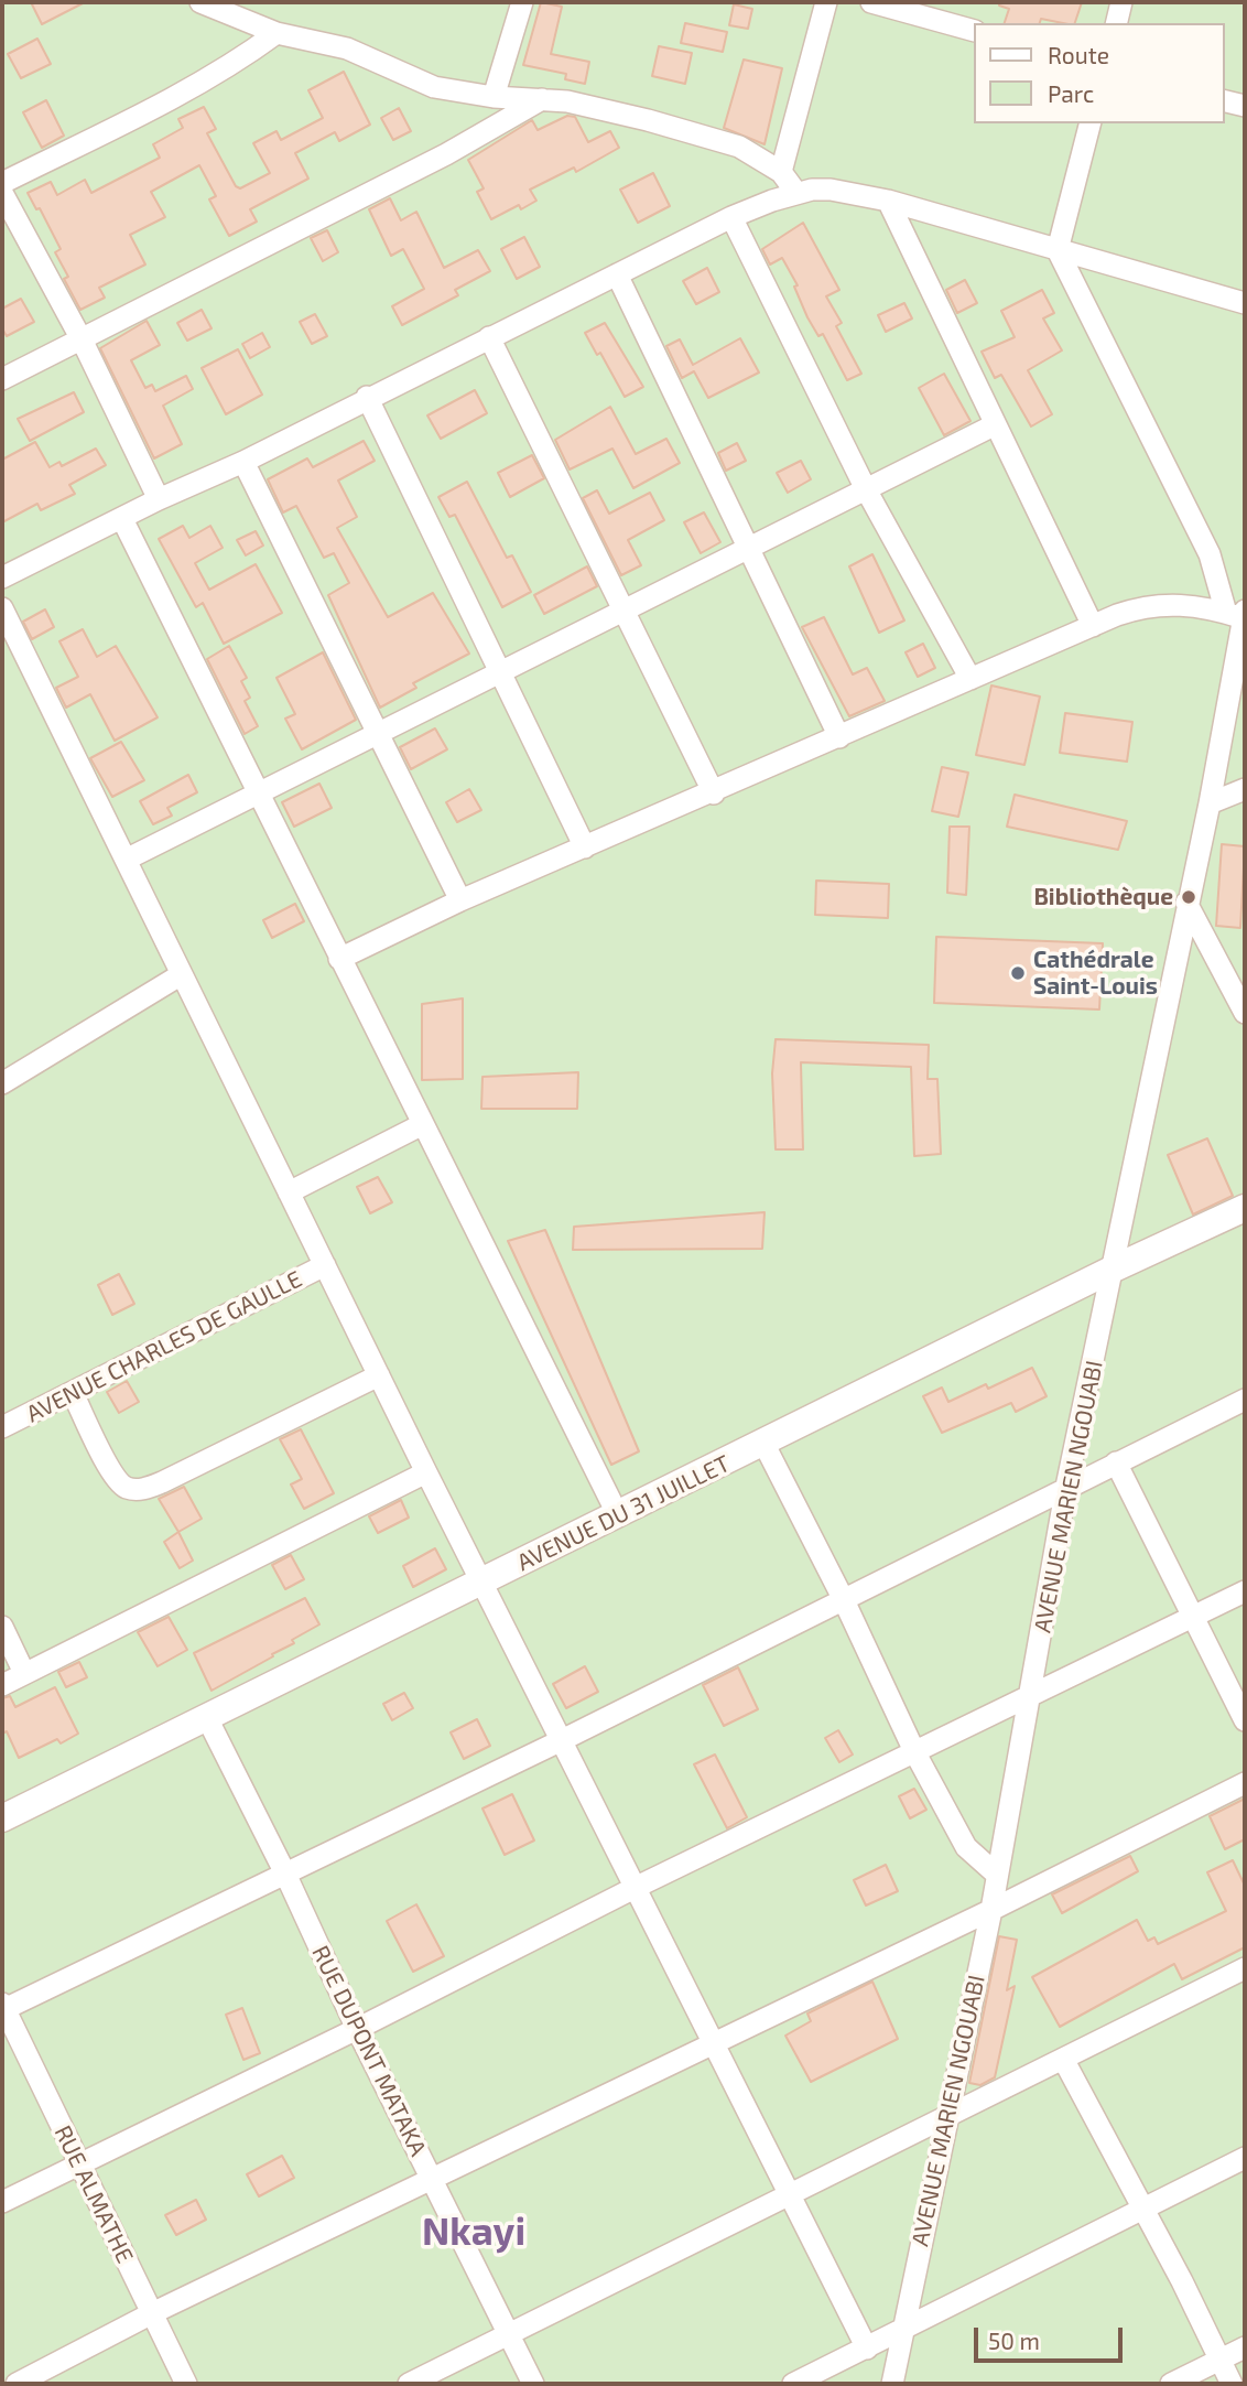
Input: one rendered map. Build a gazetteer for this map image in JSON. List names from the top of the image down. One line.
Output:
{"streets":{"street":["AVENUE CHARLES DE GAULLE","AVENUE MARIEN NGOUABI","AVENUE DU 31 JUILLET","RUE DUPONT MATAKA","RUE ALMATHE"]},"crossings":[["AVENUE MARIEN NGOUABI","AVENUE DU 31 JUILLET"],["AVENUE DU 31 JUILLET","RUE DUPONT MATAKA"]],"districts":["Nkayi"],"places":["Bibliothèque","Cathédrale Saint-Louis"],"legend":["Route","Parc"],"scale_bar":"50 m"}
